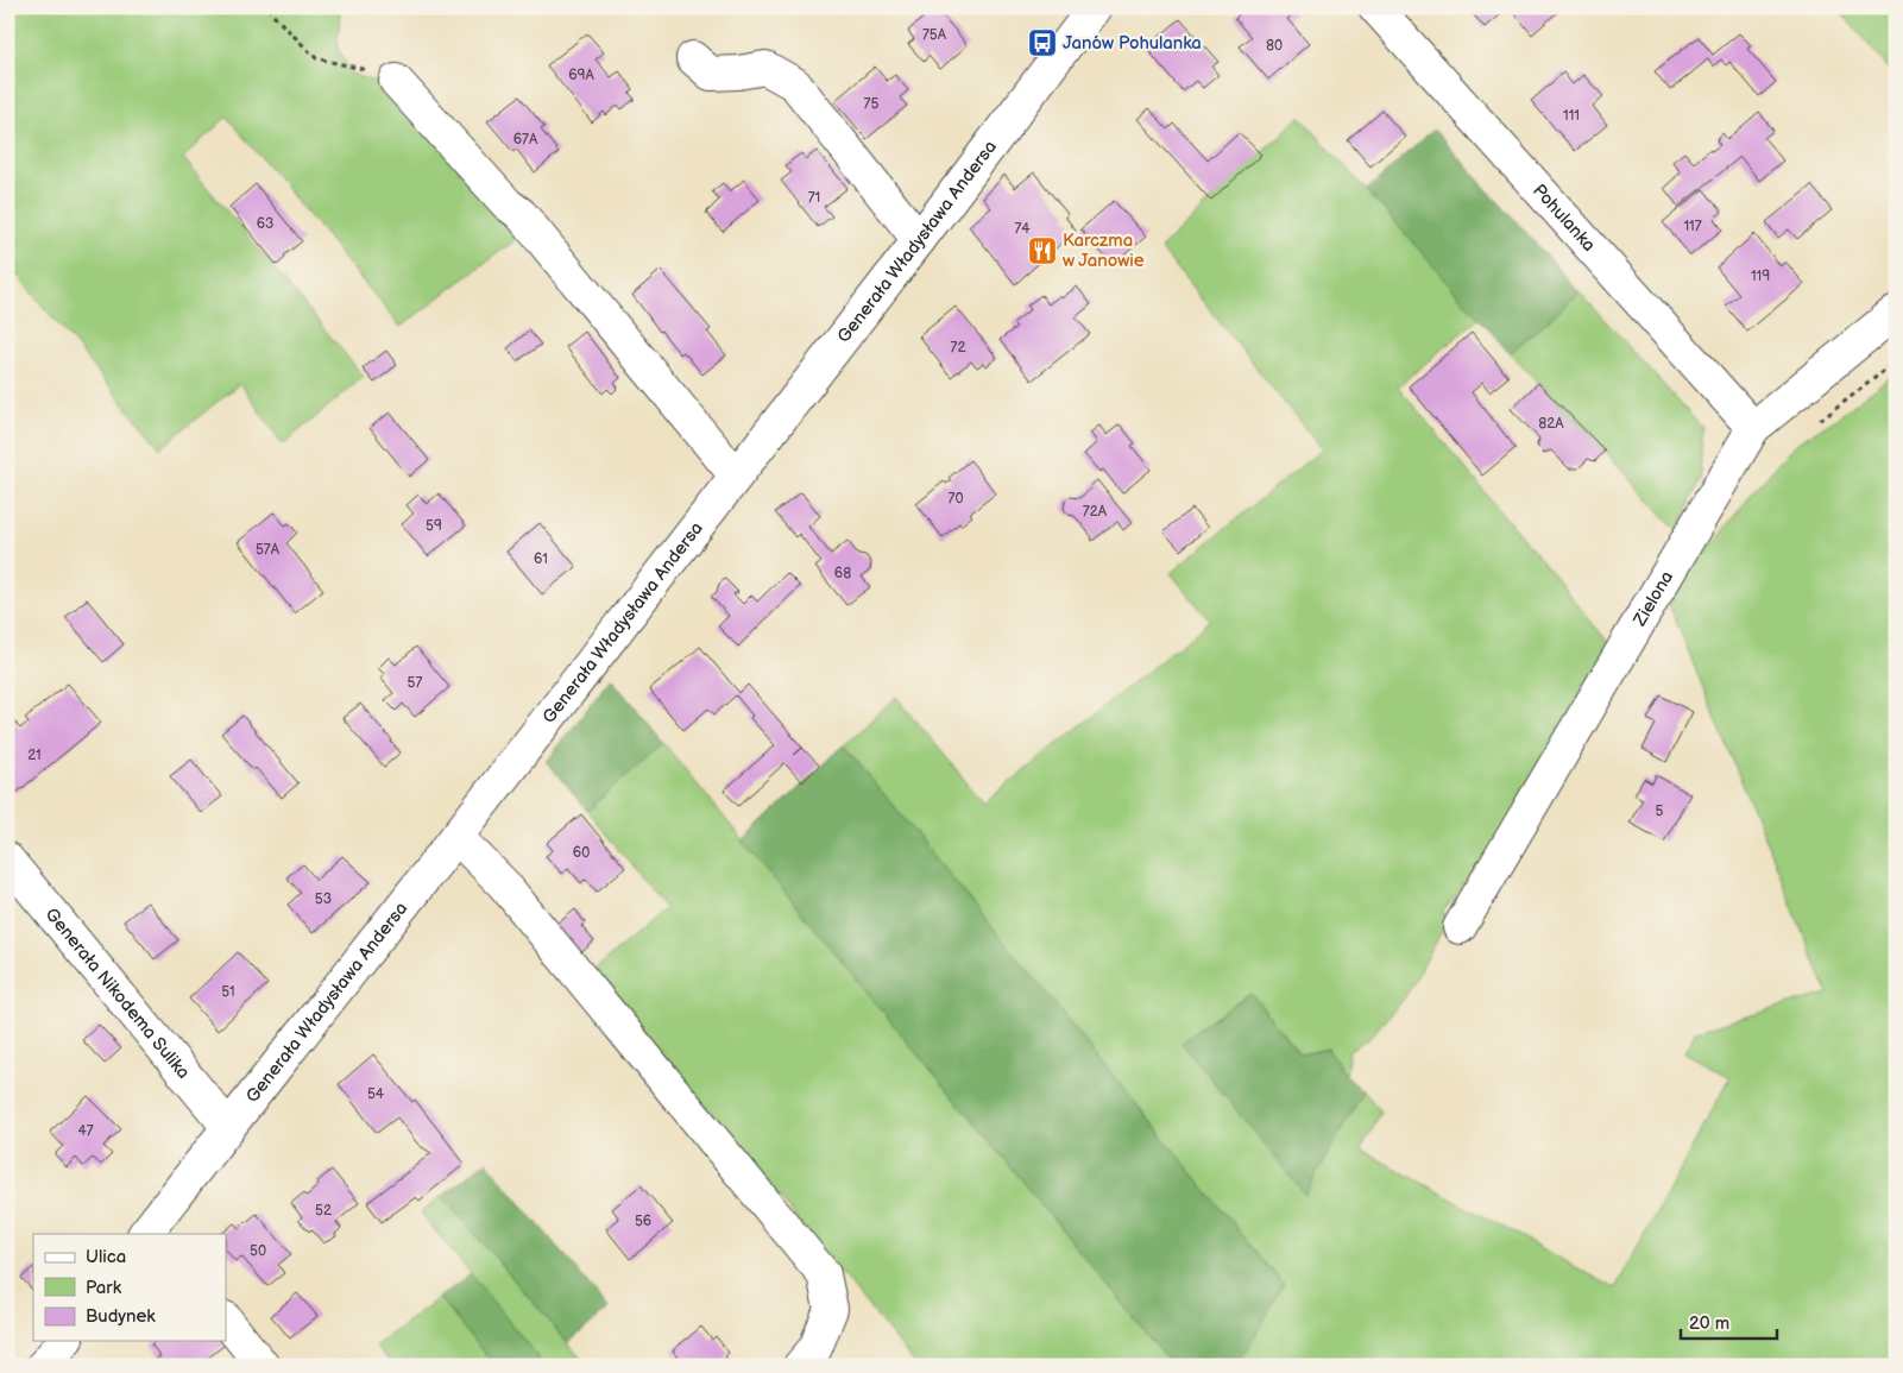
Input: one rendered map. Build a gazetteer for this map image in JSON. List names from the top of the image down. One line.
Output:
{"streets":{"street":["Pohulanka","Generała Władysława Andersa","Zielona","Generała Nikodema Sulika"]},"crossings":[["Pohulanka","Zielona"],["Generała Władysława Andersa","Generała Nikodema Sulika"]],"places":{"bus stop":["Janów Pohulanka"],"restaurant":["Karczma w Janowie"]},"house_numbers":["75A","80","69A","75","111","67A","71","63","117","74","119","72","82A","70","72A","59","57A","61","68","57","21","5","60","53","51","54","47","52","56","50"],"legend":["Ulica","Park","Budynek"],"scale_bar":"20 m"}
